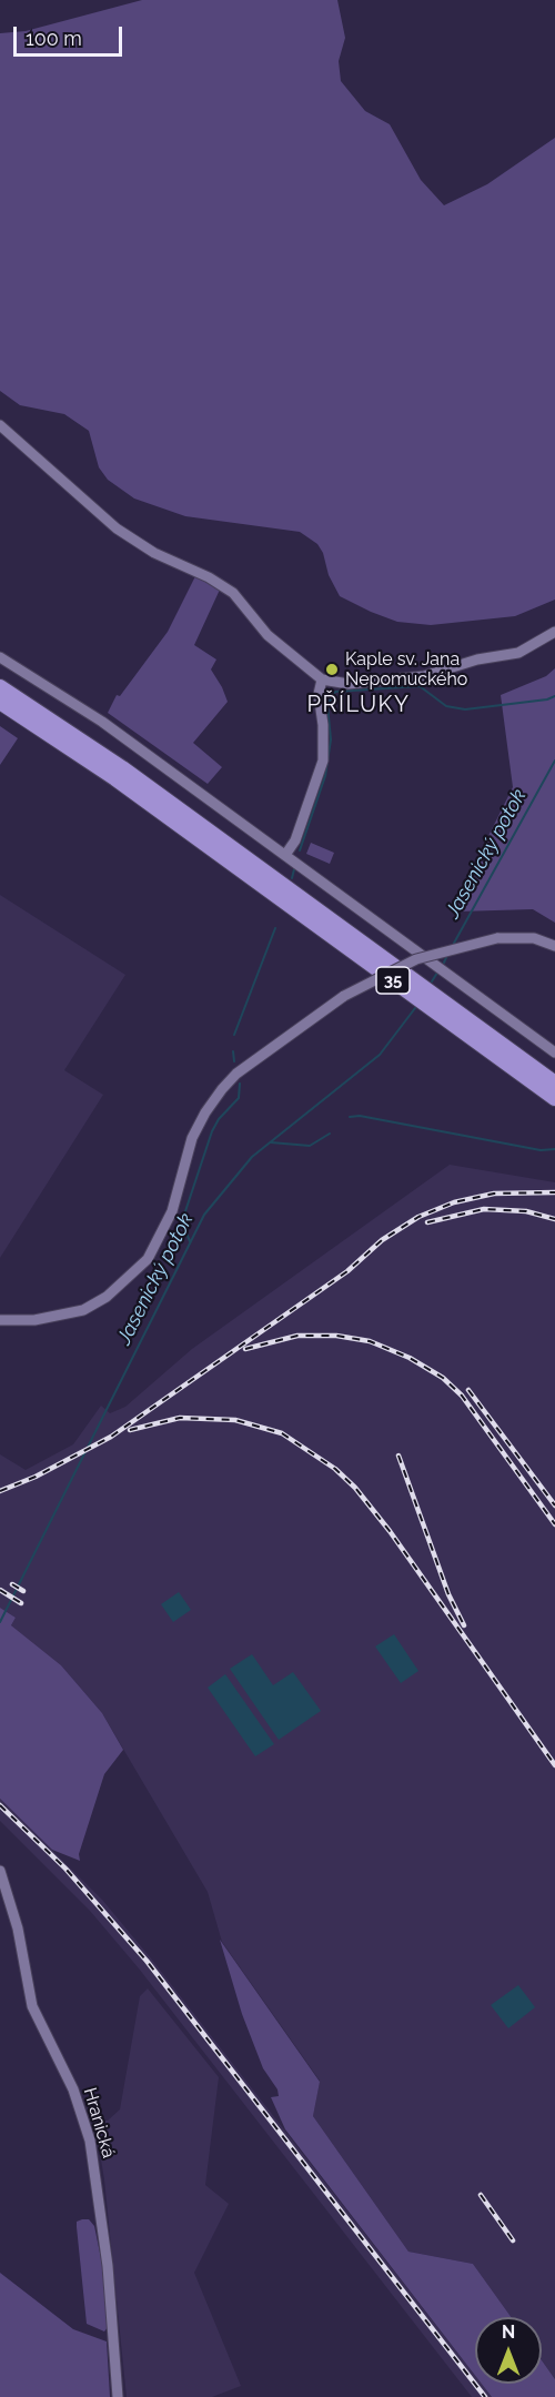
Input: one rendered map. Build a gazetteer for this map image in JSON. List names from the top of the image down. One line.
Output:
{"streets":{"highway":["35"],"street":["Hranická"]},"districts":["PŘÍLUKY"],"water":["Jasenický potok"],"places":["Kaple sv. Jana Nepomuckého"],"scale_bar":"100 m","north":"top"}
